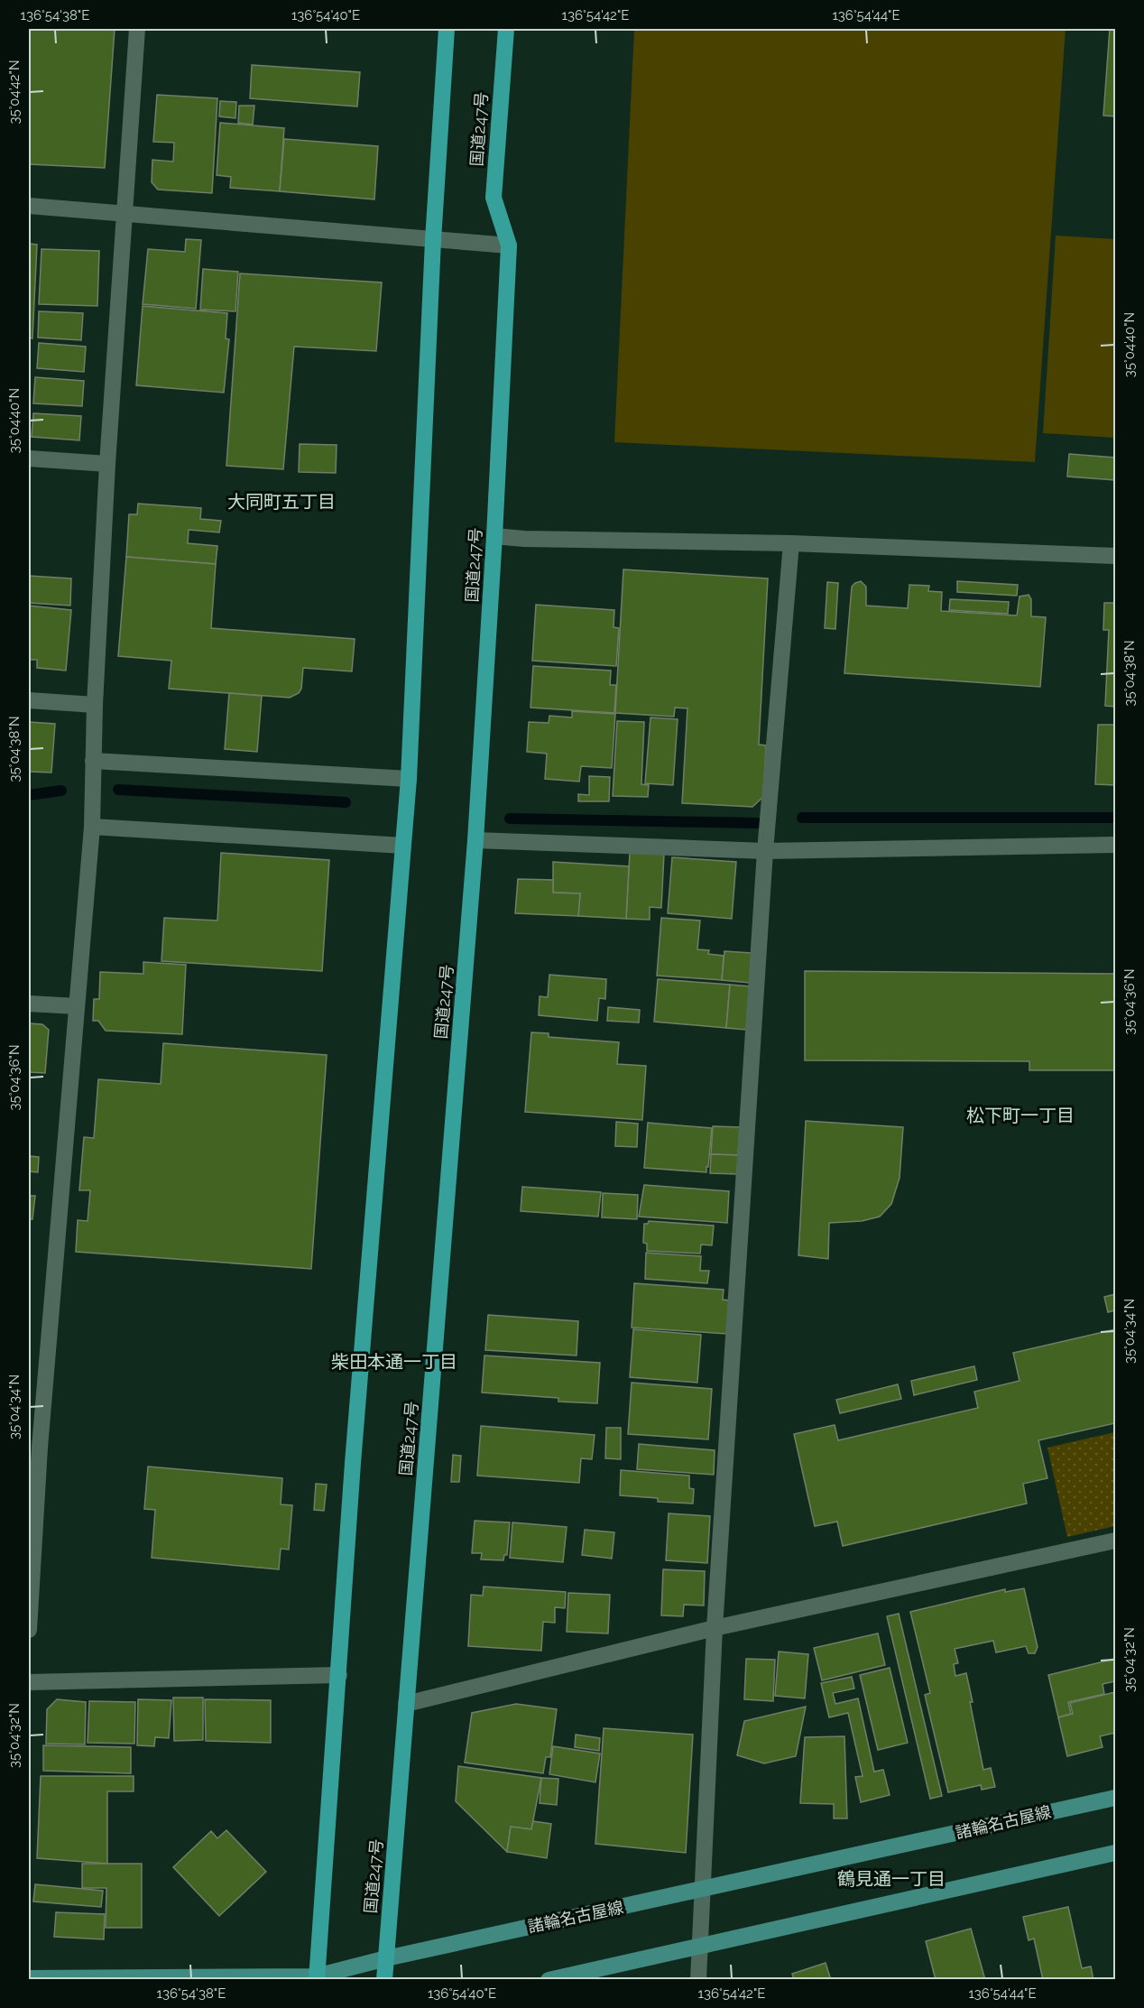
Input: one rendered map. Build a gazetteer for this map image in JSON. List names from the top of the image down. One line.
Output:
{"streets":{"highway":["国道247号"],"main road":["諸輪名古屋線"]},"crossings":[["国道247号","諸輪名古屋線"]],"districts":["大同町五丁目","松下町一丁目","柴田本通一丁目","鶴見通一丁目"],"coordinates":["136°54'38\"E","136°54'40\"E","136°54'42\"E","136°54'44\"E","35°04'42\"N","35°04'40\"N","35°04'38\"N","35°04'36\"N","35°04'34\"N","35°04'32\"N"]}
